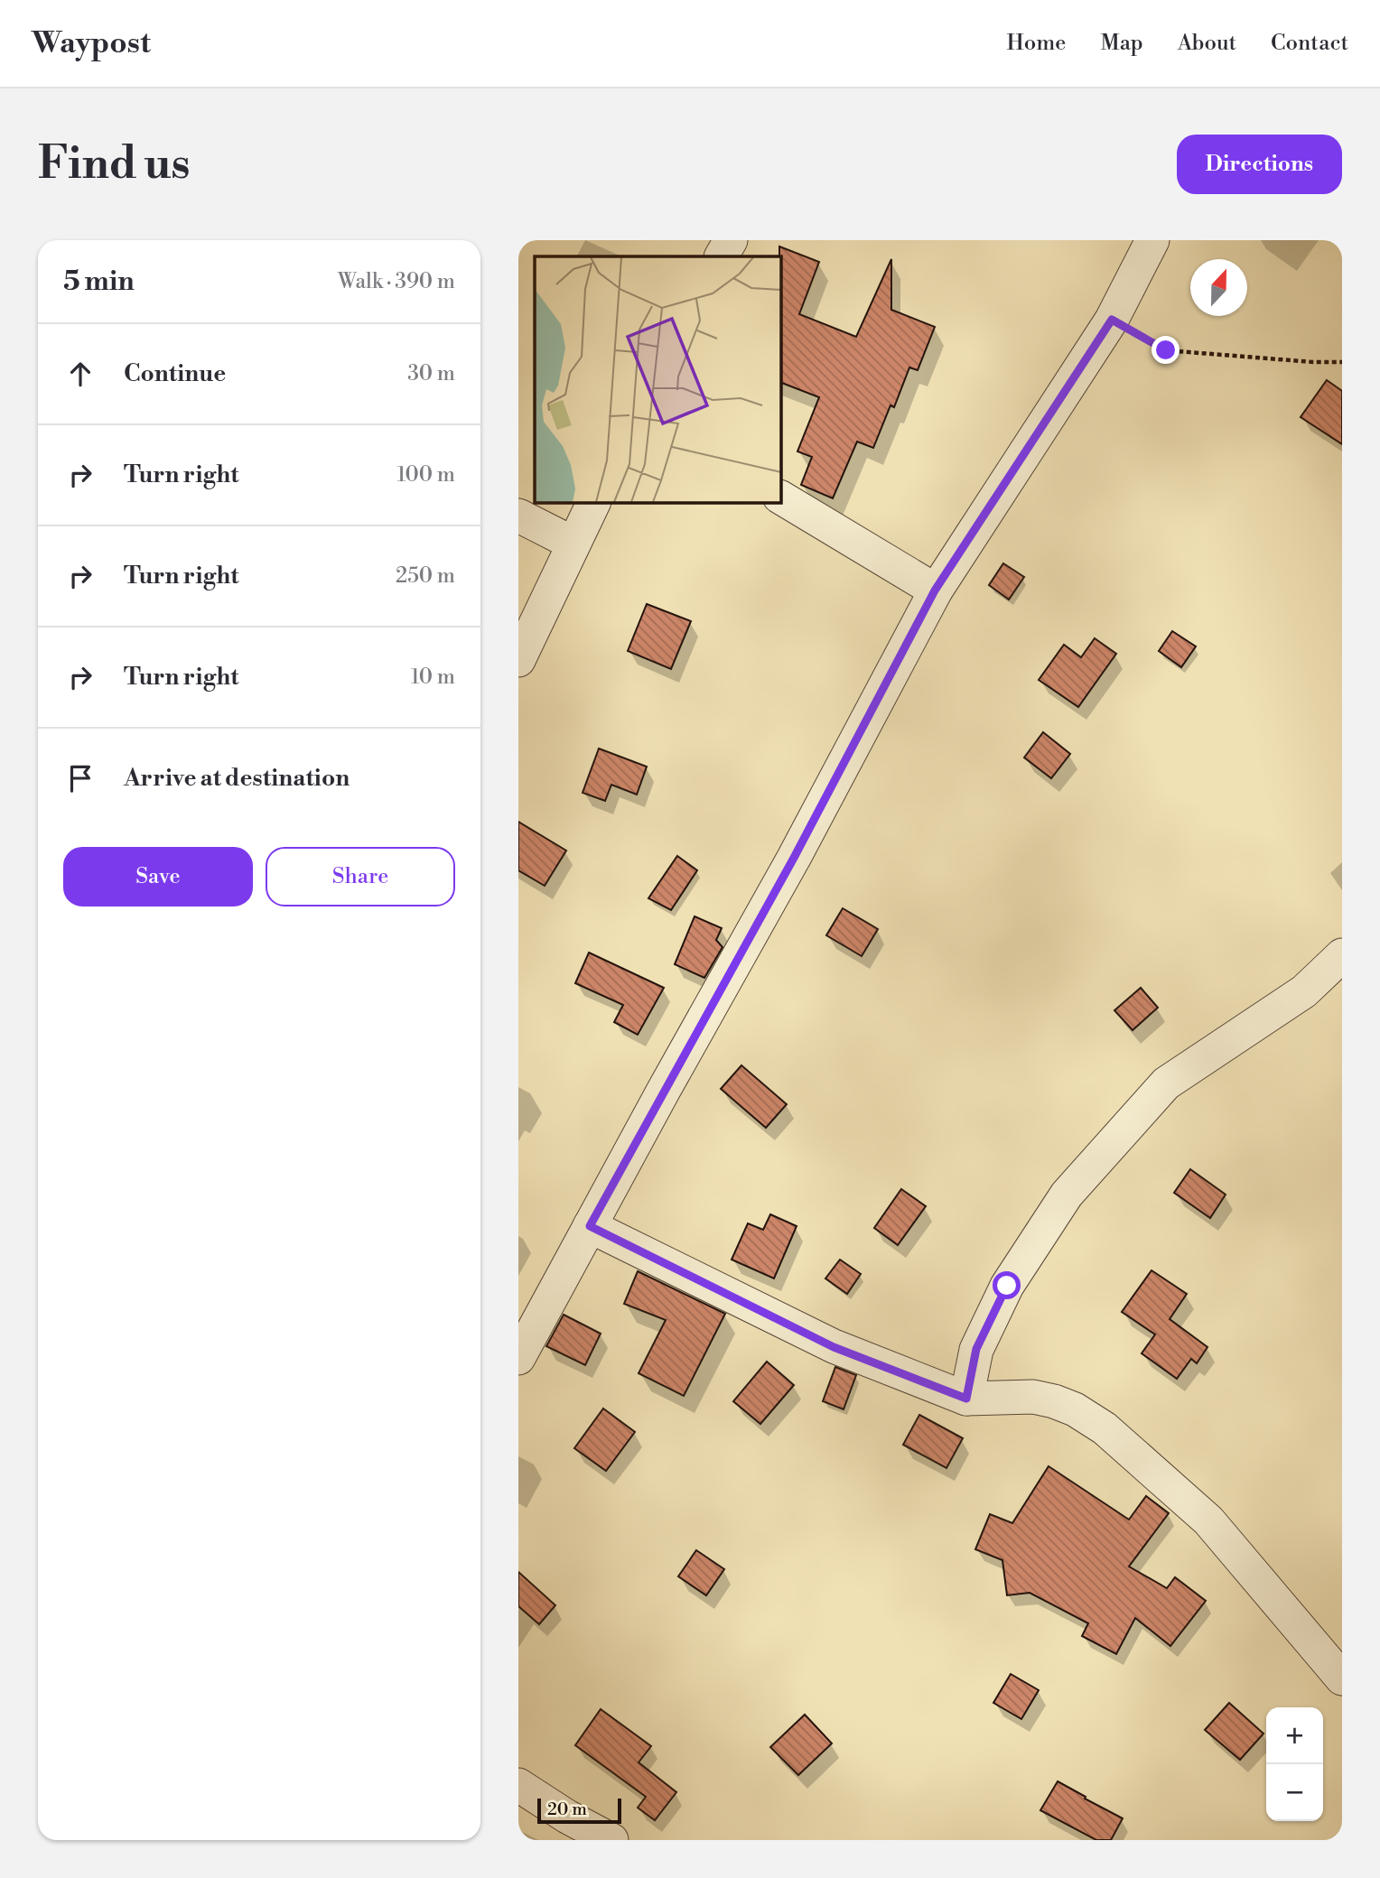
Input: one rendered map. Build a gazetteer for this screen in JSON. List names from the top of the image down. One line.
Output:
{"scale_bar":"20 m","north":"top","page":{"header":"Waypost","nav":["Home","Map","About","Contact"],"buttons":["Directions",["Save","Share"]],"title":"Find us","heading":["5 min","Walk · 390 m"],"list":[["Continue","30 m"],["Turn right","100 m"],["Turn right","250 m"],["Turn right","10 m"],"Arrive at destination"],"map_buttons":["+","−"],"scale":"20 m"}}
